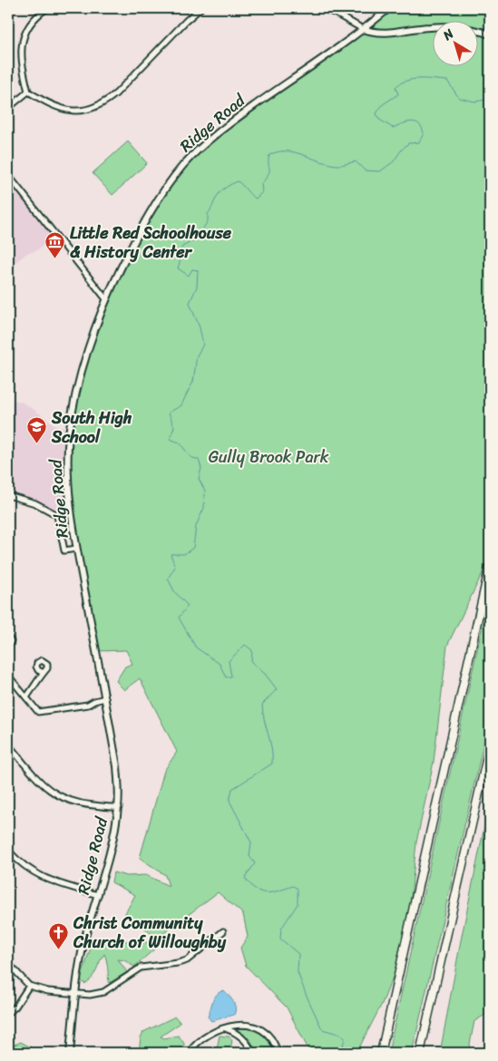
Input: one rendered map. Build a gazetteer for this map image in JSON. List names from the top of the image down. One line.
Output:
{"streets":{"main road":["Ridge Road"]},"parks":["Gully Brook Park"],"places":{"museum":["Little Red Schoolhouse & History Center"],"school or university":["South High School"],"church":["Christ Community Church of Willoughby"]},"north":"top left"}
